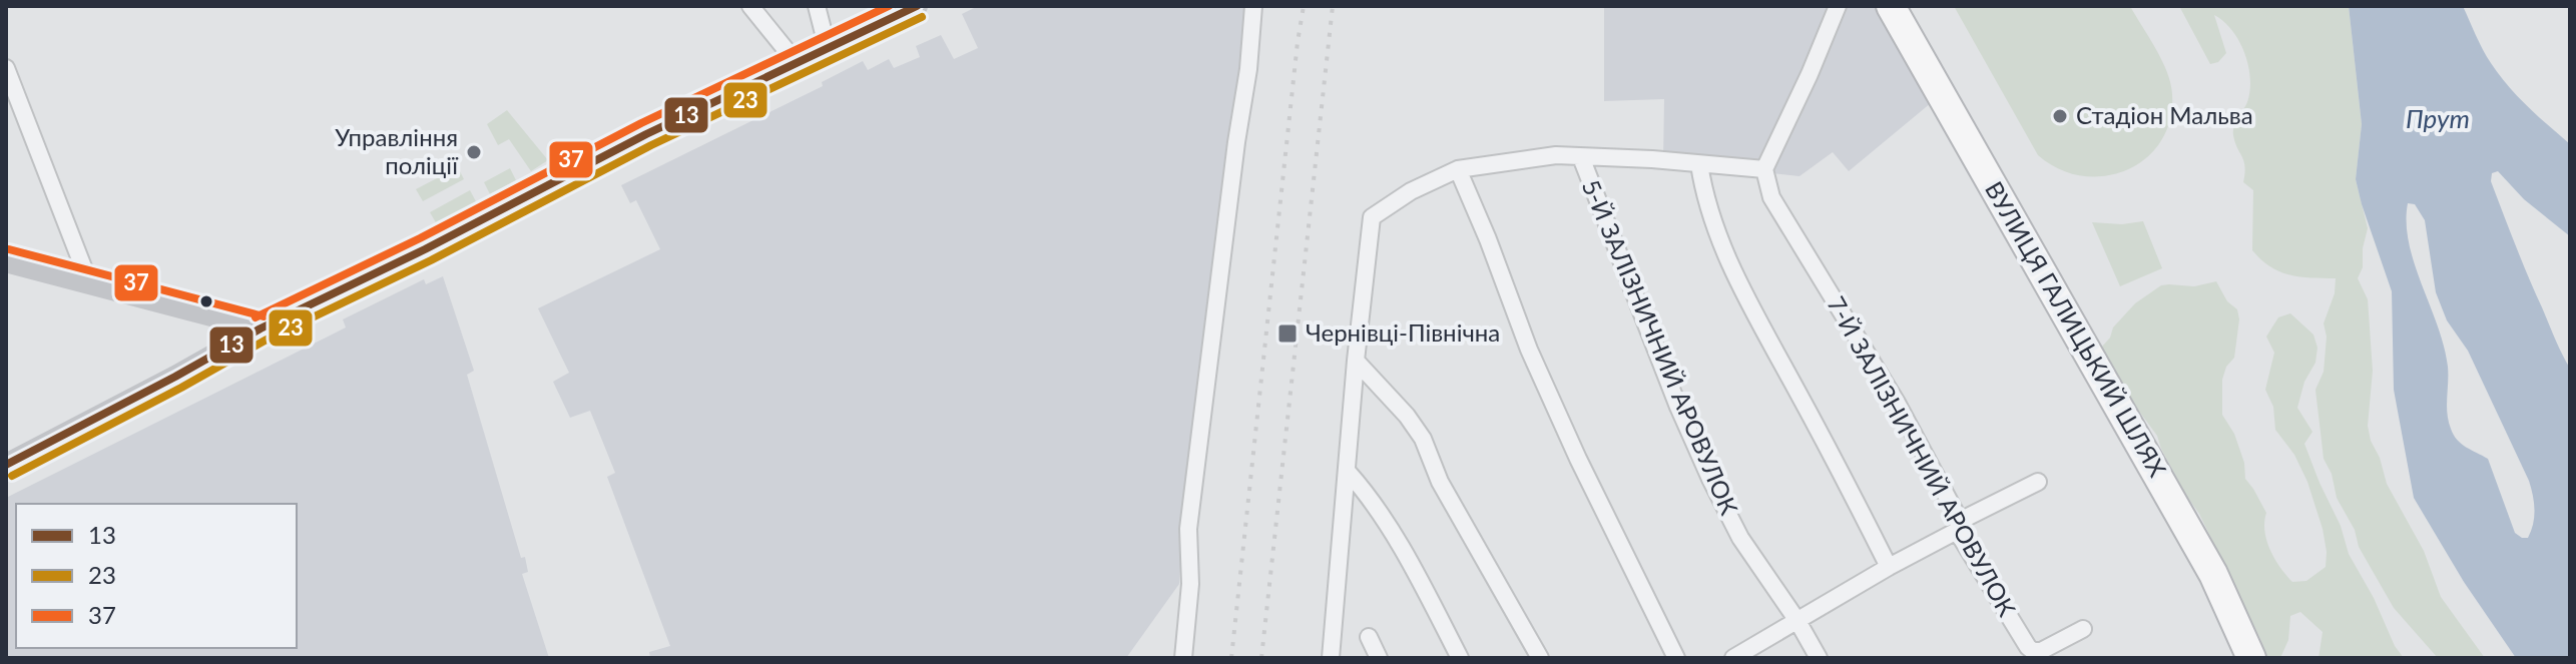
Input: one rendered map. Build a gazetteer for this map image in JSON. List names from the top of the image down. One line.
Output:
{"streets":{"highway":["ВУЛИЦЯ ГАЛИЦЬКИЙ ШЛЯХ"],"street":["5-Й ЗАЛІЗНИЧНИЙ АРОВУЛОК","7-Й ЗАЛІЗНИЧНИЙ АРОВУЛОК"]},"water":["Прут"],"places":{"other":["Стадіон Мальва","Управління поліції"],"transit":["Чернівці-Північна"]},"lines":["transit line 13","transit line 37","transit line 23"],"legend":["13","23","37"]}
